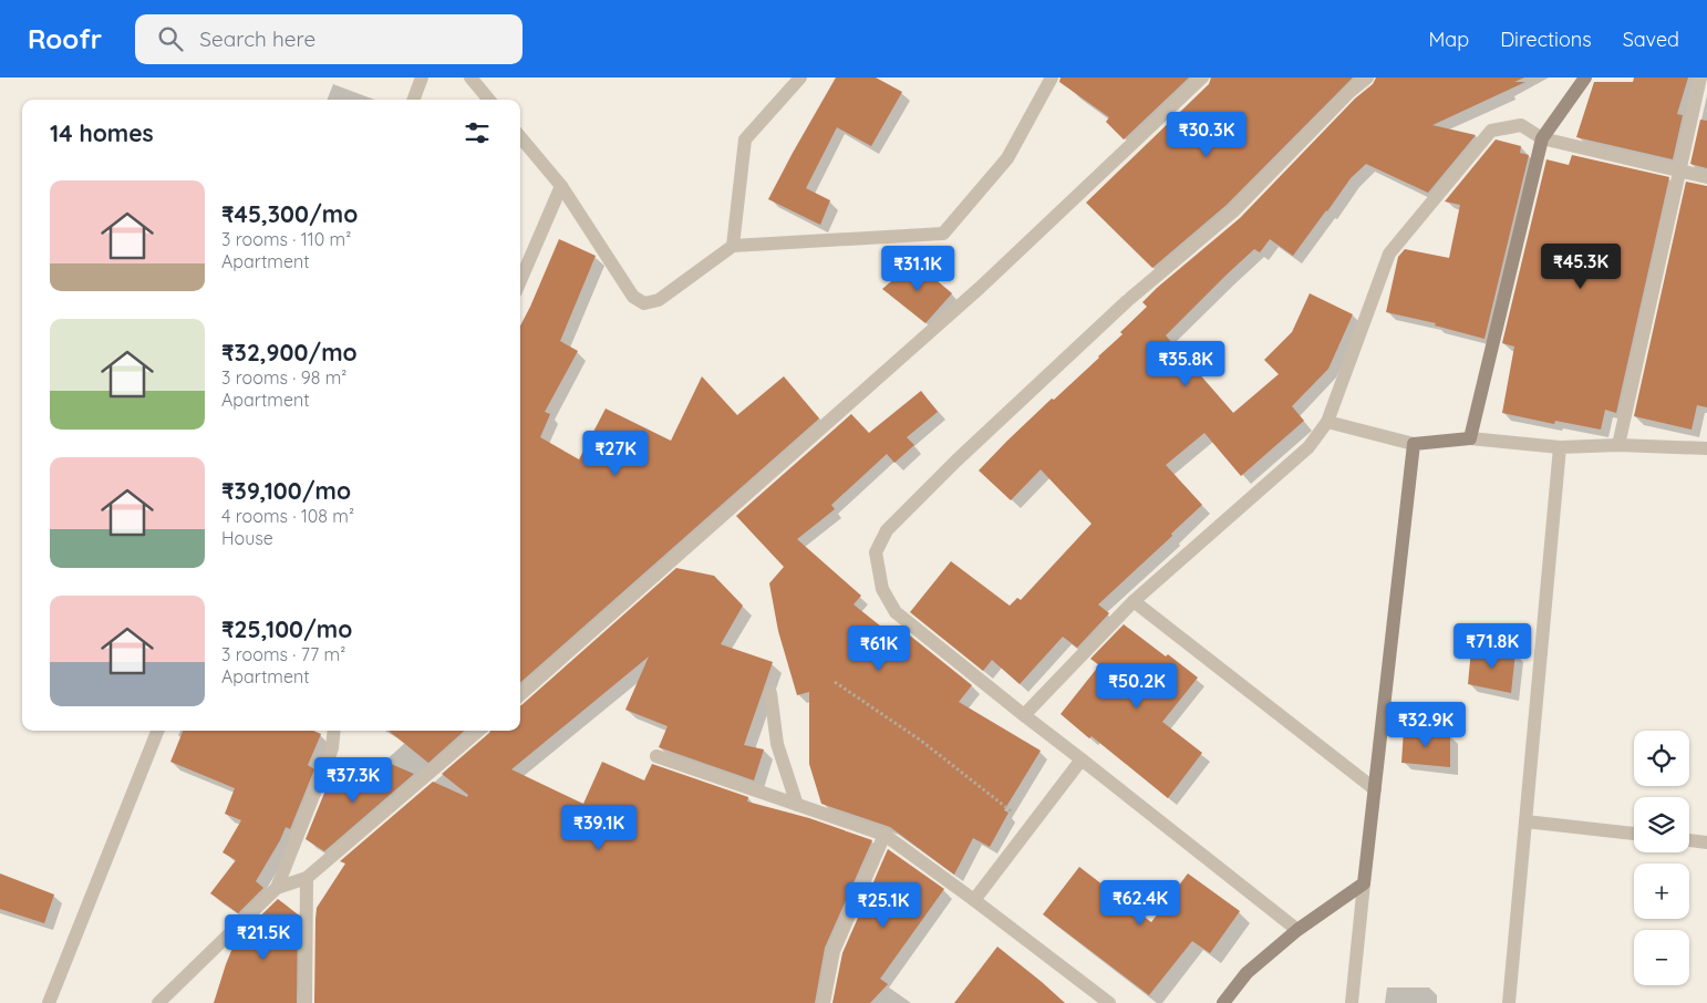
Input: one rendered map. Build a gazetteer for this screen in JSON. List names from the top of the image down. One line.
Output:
{"page":{"header":"Roofr","search":"Search here","nav":["Map","Directions","Saved"],"heading":"14 homes","price":["₹30.3K","₹45.3K","₹31.1K","₹35.8K","₹27K","₹71.8K","₹61K","₹50.2K","₹32.9K","₹37.3K","₹39.1K","₹62.4K","₹25.1K","₹21.5K"],"list":[{"name":"₹45,300/mo","note":"3 rooms · 110 m² · Apartment"},{"name":"₹32,900/mo","note":"3 rooms · 98 m² · Apartment"},{"name":"₹39,100/mo","note":"4 rooms · 108 m² · House"},{"name":"₹25,100/mo","note":"3 rooms · 77 m² · Apartment"}],"map_buttons":["+","−"]}}
